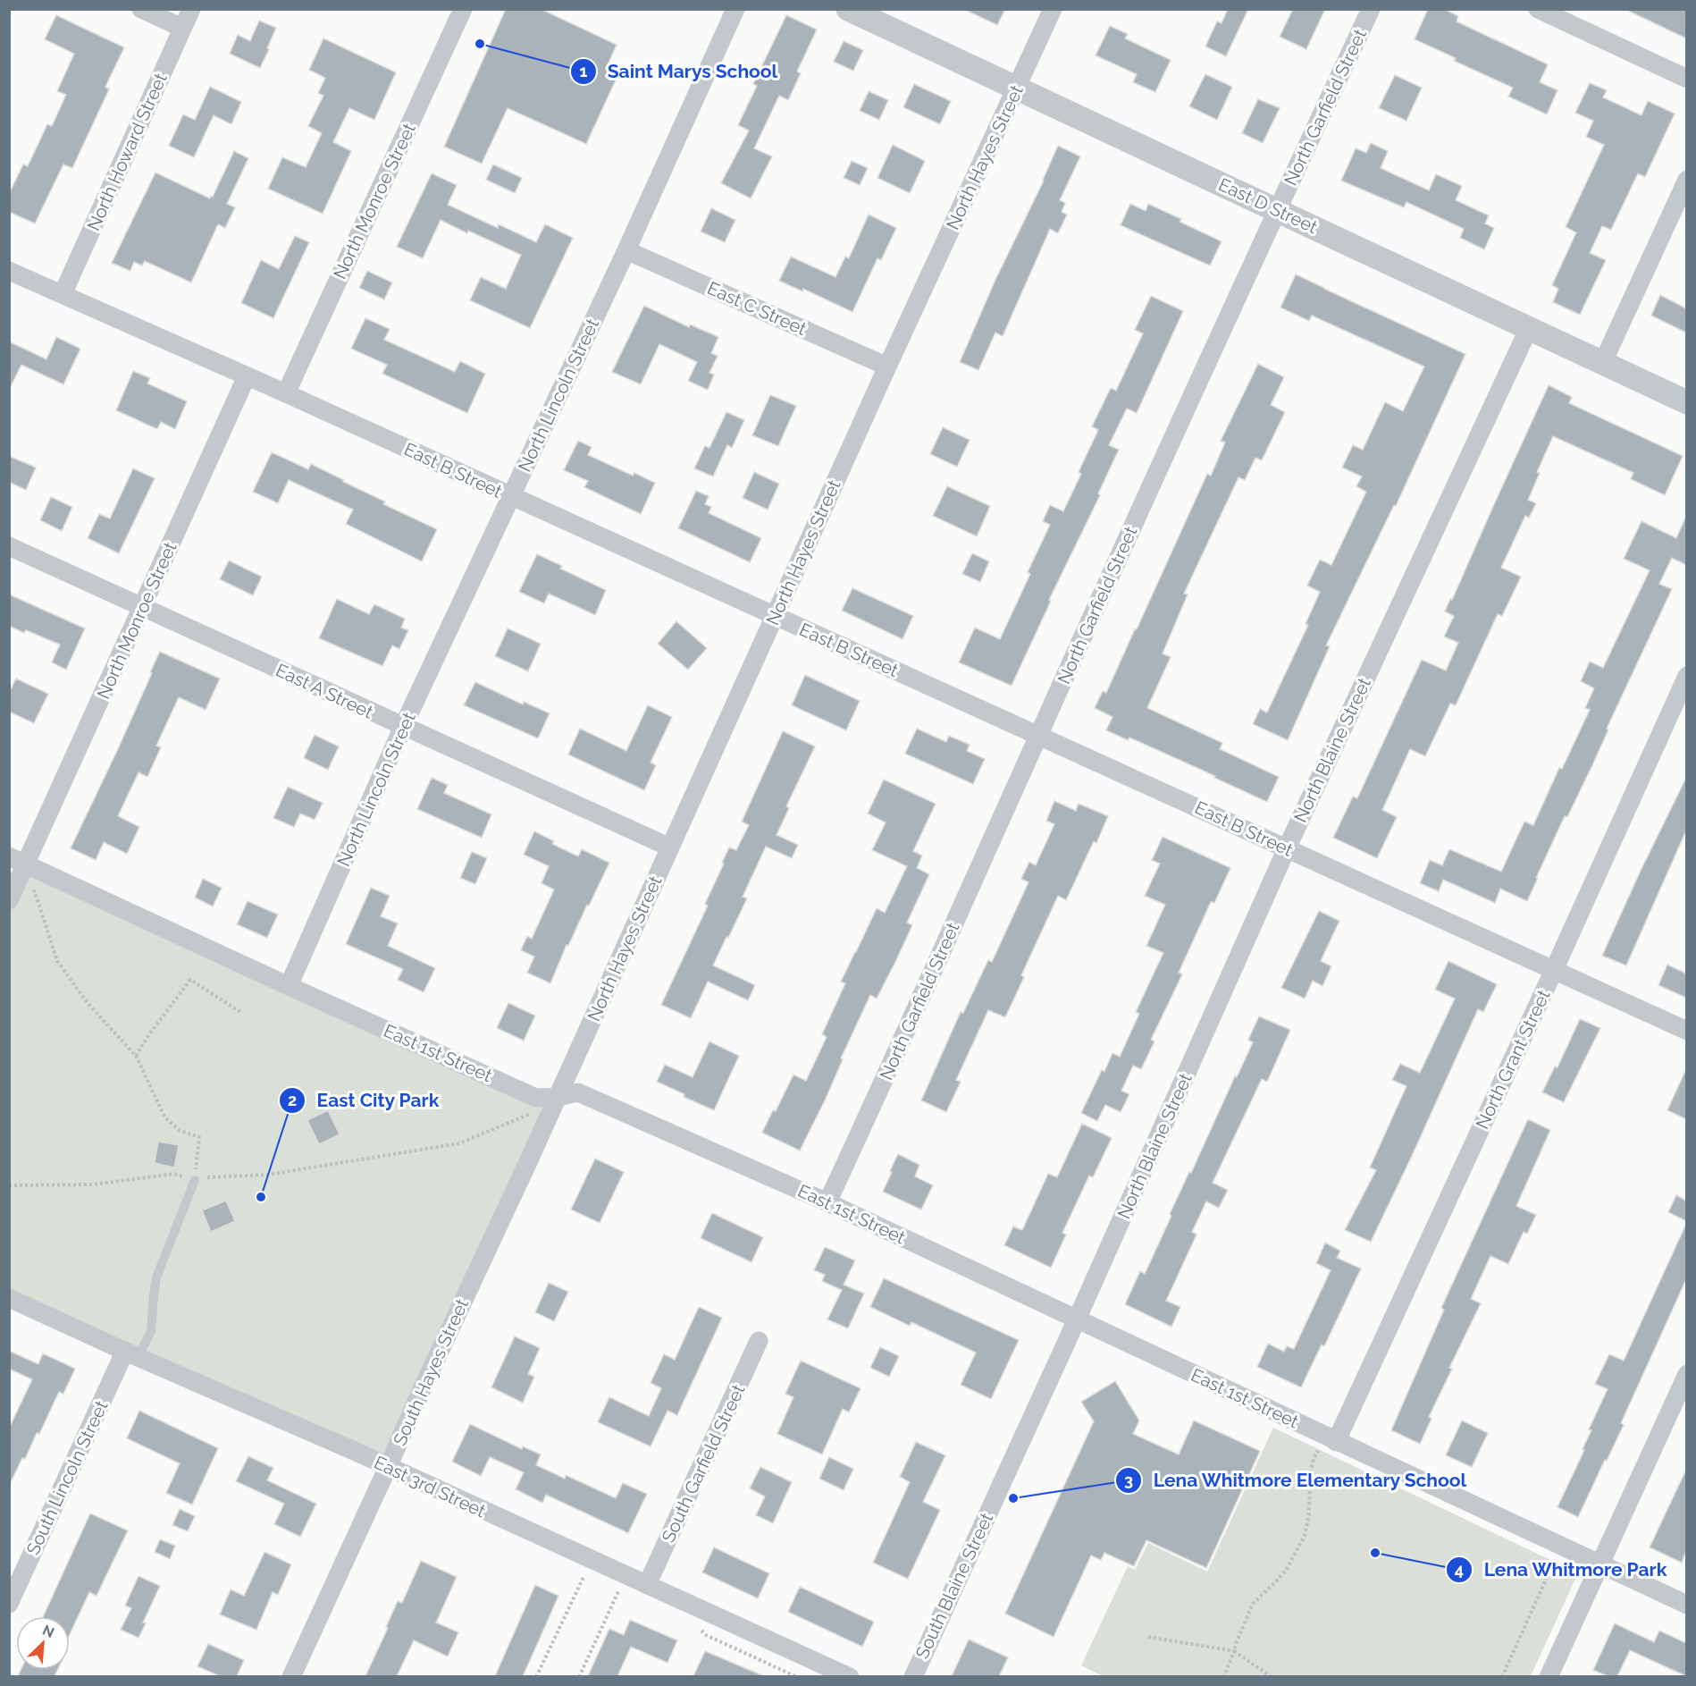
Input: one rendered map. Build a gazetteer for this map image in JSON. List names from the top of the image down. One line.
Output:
{"streets":{"street":["North Garfield Street","North Howard Street","North Hayes Street","North Monroe Street","East D Street","East C Street","North Lincoln Street","East B Street","East A Street","North Blaine Street","East 1st Street","North Grant Street","South Hayes Street","South Garfield Street","South Lincoln Street","East 3rd Street","South Blaine Street"]},"crossings":[["North Garfield Street","East D Street"],["North Garfield Street","East B Street"],["North Garfield Street","East 1st Street"],["North Howard Street","East B Street"],["North Hayes Street","East D Street"],["North Hayes Street","East C Street"],["North Hayes Street","East B Street"],["North Hayes Street","East A Street"],["North Hayes Street","East 1st Street"],["North Hayes Street","South Hayes Street"],["North Monroe Street","East B Street"],["North Monroe Street","East A Street"],["North Monroe Street","East 1st Street"],["East D Street","North Blaine Street"],["East C Street","North Lincoln Street"],["North Lincoln Street","East B Street"],["North Lincoln Street","East A Street"],["North Lincoln Street","East 1st Street"],["East B Street","North Blaine Street"],["East B Street","North Grant Street"],["North Blaine Street","East 1st Street"],["North Blaine Street","South Blaine Street"],["East 1st Street","North Grant Street"],["East 1st Street","South Hayes Street"],["East 1st Street","South Blaine Street"],["South Hayes Street","East 3rd Street"],["South Garfield Street","East 3rd Street"],["South Lincoln Street","East 3rd Street"]],"places":["Saint Marys School","East City Park","Lena Whitmore Elementary School","Lena Whitmore Park"],"north":"top right"}
